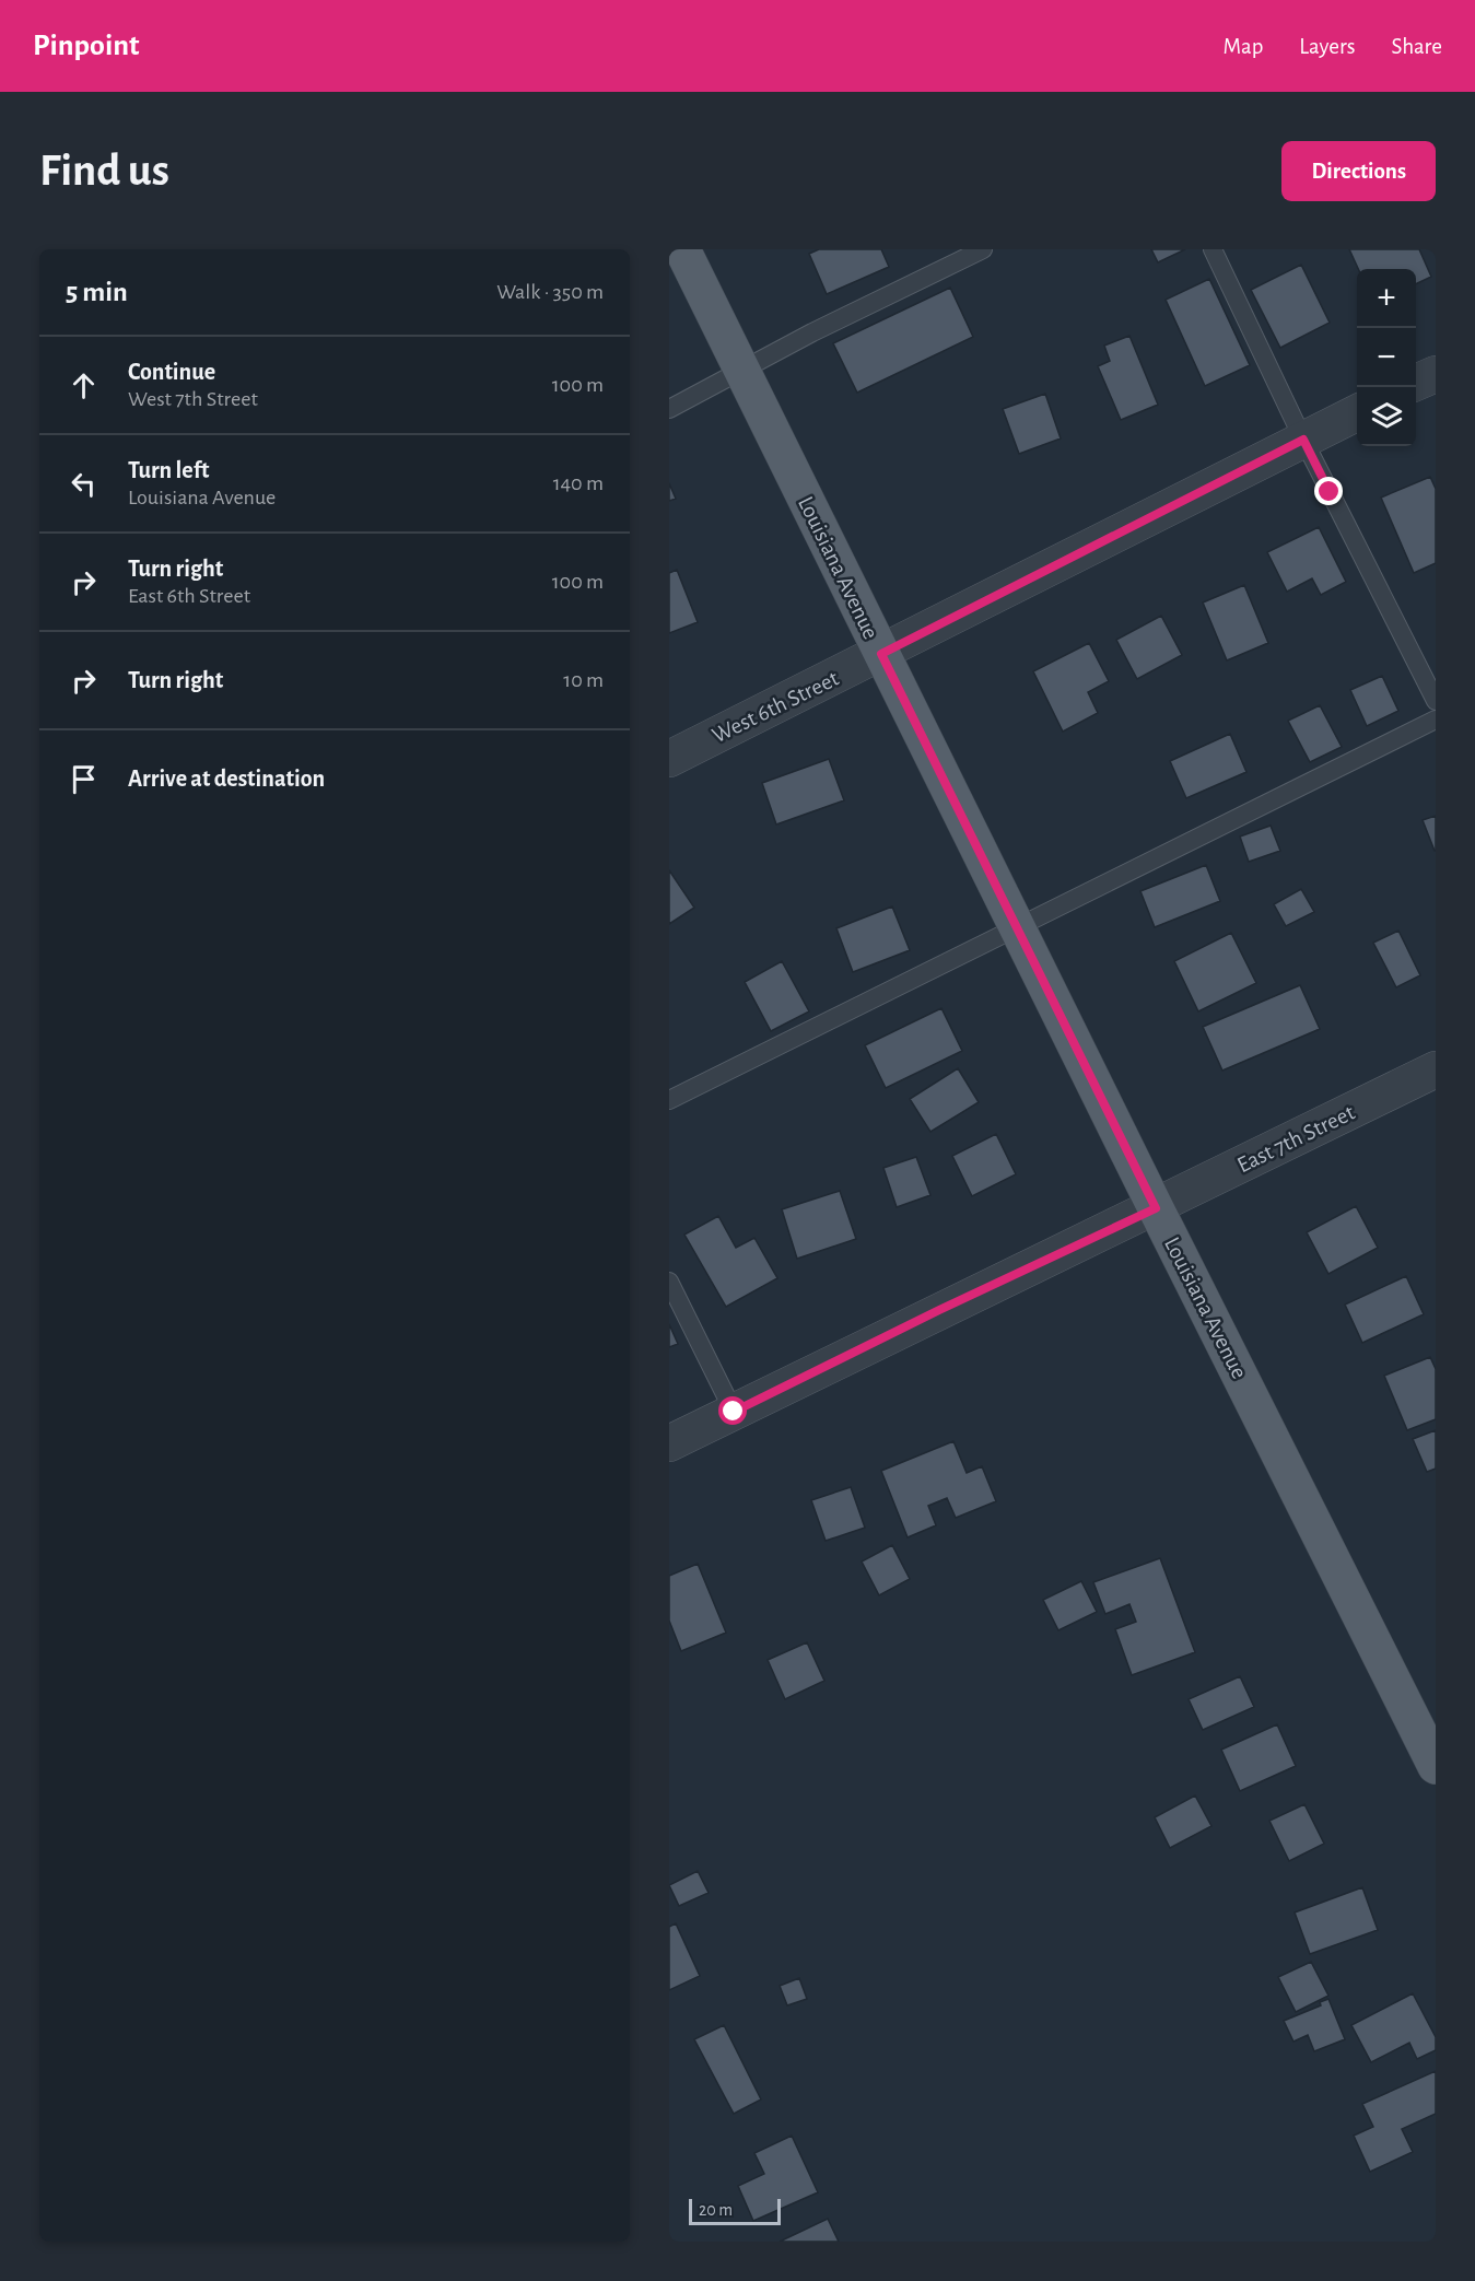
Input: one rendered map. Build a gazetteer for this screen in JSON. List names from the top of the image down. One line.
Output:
{"streets":{"main road":["Louisiana Avenue"],"street":["West 6th Street","East 7th Street"]},"crossings":[["Louisiana Avenue","West 6th Street"],["Louisiana Avenue","East 7th Street"]],"scale_bar":"20 m","page":{"header":"Pinpoint","nav":["Map","Layers","Share"],"buttons":"Directions","title":"Find us","heading":["5 min","Walk · 350 m"],"map_buttons":["+","−"],"list":[["Continue","West 7th Street","100 m"],["Turn left","Louisiana Avenue","140 m"],["Turn right","East 6th Street","100 m"],["Turn right","10 m"],"Arrive at destination"],"scale":"20 m"}}
